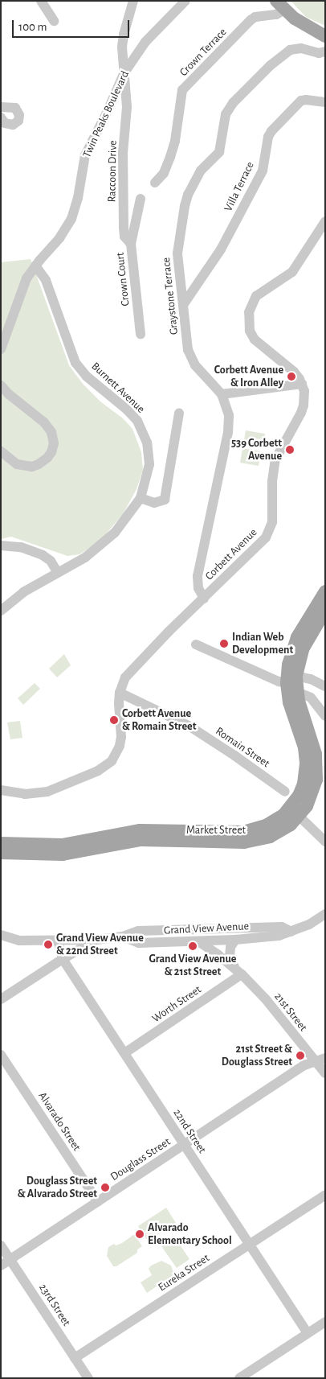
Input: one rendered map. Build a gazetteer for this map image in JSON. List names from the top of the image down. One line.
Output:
{"streets":{"main road":["Market Street"],"street":["Crown Terrace","Twin Peaks Boulevard","Raccoon Drive","Villa Terrace","Crown Court","Graystone Terrace","Burnett Avenue","Corbett Avenue","Romain Street","Grand View Avenue","Worth Street","21st Street","Alvarado Street","22nd Street","Douglass Street","Eureka Street","23rd Street"]},"crossings":[["Twin Peaks Boulevard","Raccoon Drive"],["Twin Peaks Boulevard","Burnett Avenue"],["Raccoon Drive","Crown Court"],["Villa Terrace","Graystone Terrace"],["Graystone Terrace","Corbett Avenue"],["Corbett Avenue","Romain Street"],["Grand View Avenue","21st Street"],["Grand View Avenue","22nd Street"],["Worth Street","21st Street"],["Worth Street","22nd Street"],["21st Street","Douglass Street"],["Alvarado Street","Douglass Street"],["22nd Street","Douglass Street"],["22nd Street","Eureka Street"],["Douglass Street","23rd Street"],["Eureka Street","23rd Street"]],"places":["Corbett Avenue & Iron Alley","539 Corbett Avenue","Indian Web Development","Corbett Avenue & Romain Street","Grand View Avenue & 22nd Street","Grand View Avenue & 21st Street","21st Street & Douglass Street","Douglass Street & Alvarado Street","Alvarado Elementary School"],"scale_bar":"100 m"}
